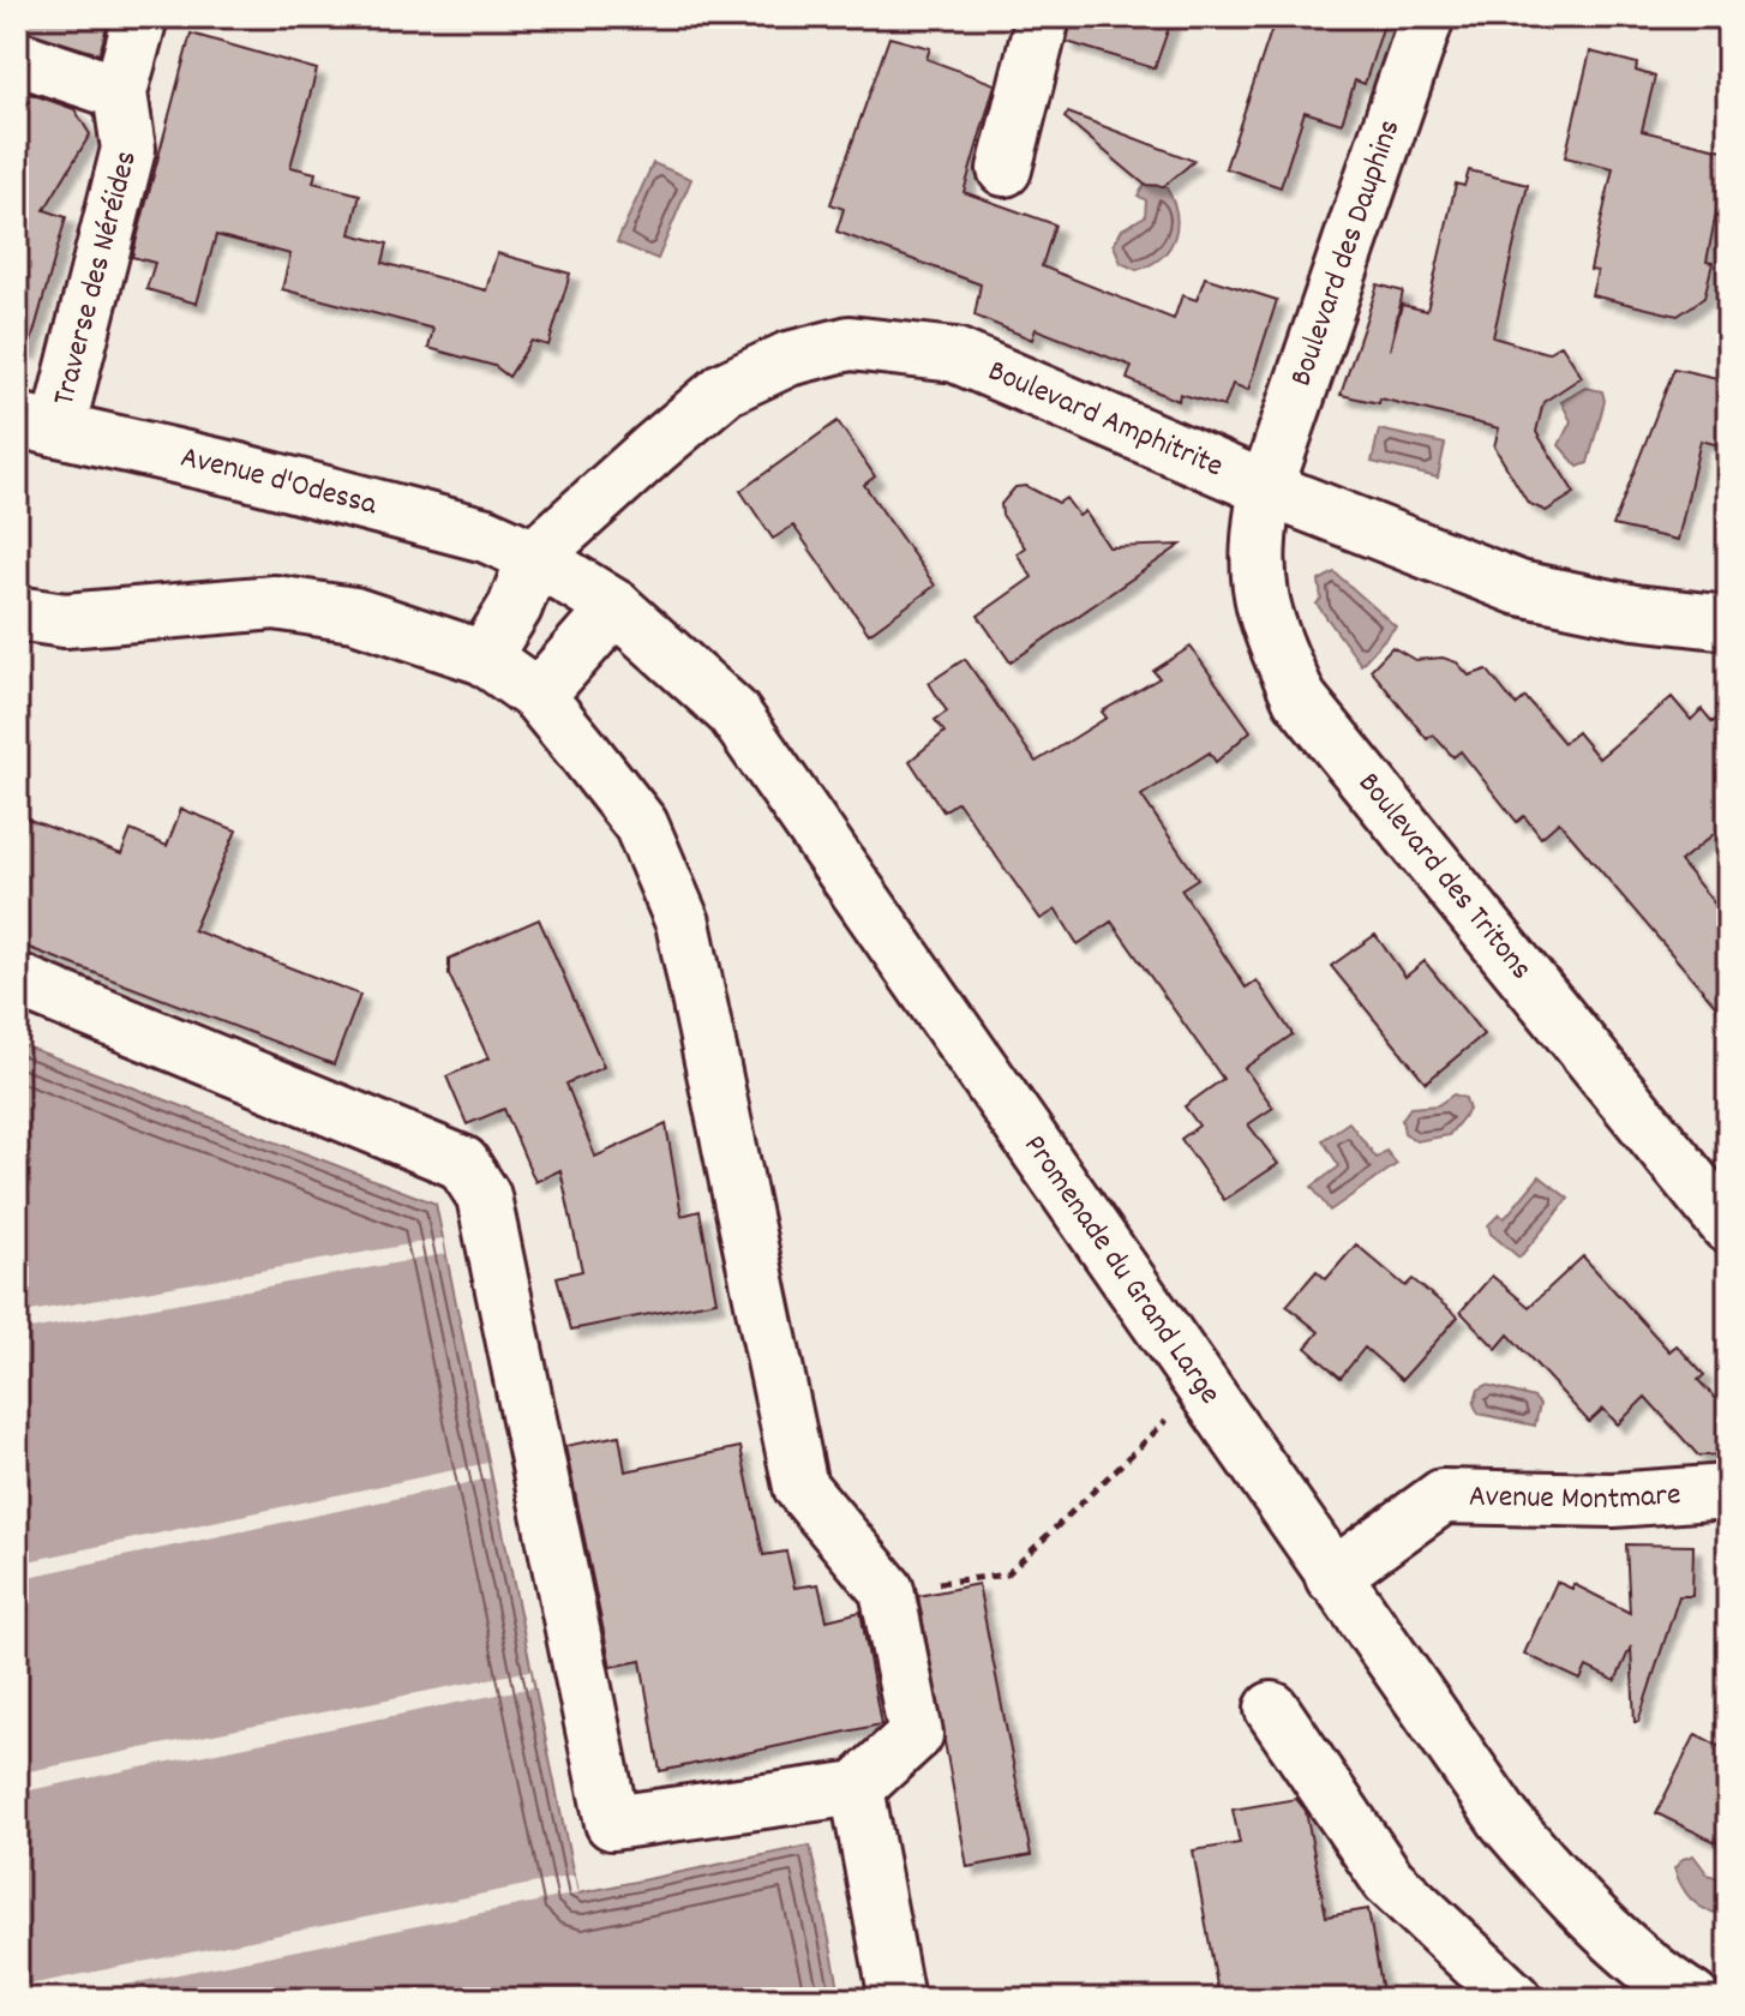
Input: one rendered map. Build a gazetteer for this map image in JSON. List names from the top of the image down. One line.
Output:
{"streets":{"street":["Boulevard des Dauphins","Traverse des Néréides","Boulevard Amphitrite","Avenue d'Odessa","Boulevard des Tritons","Promenade du Grand Large","Avenue Montmare"]},"crossings":[["Boulevard des Dauphins","Boulevard Amphitrite"],["Boulevard des Dauphins","Boulevard des Tritons"],["Traverse des Néréides","Avenue d'Odessa"],["Boulevard Amphitrite","Avenue d'Odessa"],["Boulevard Amphitrite","Boulevard des Tritons"],["Boulevard Amphitrite","Promenade du Grand Large"],["Avenue d'Odessa","Promenade du Grand Large"],["Promenade du Grand Large","Avenue Montmare"]]}
